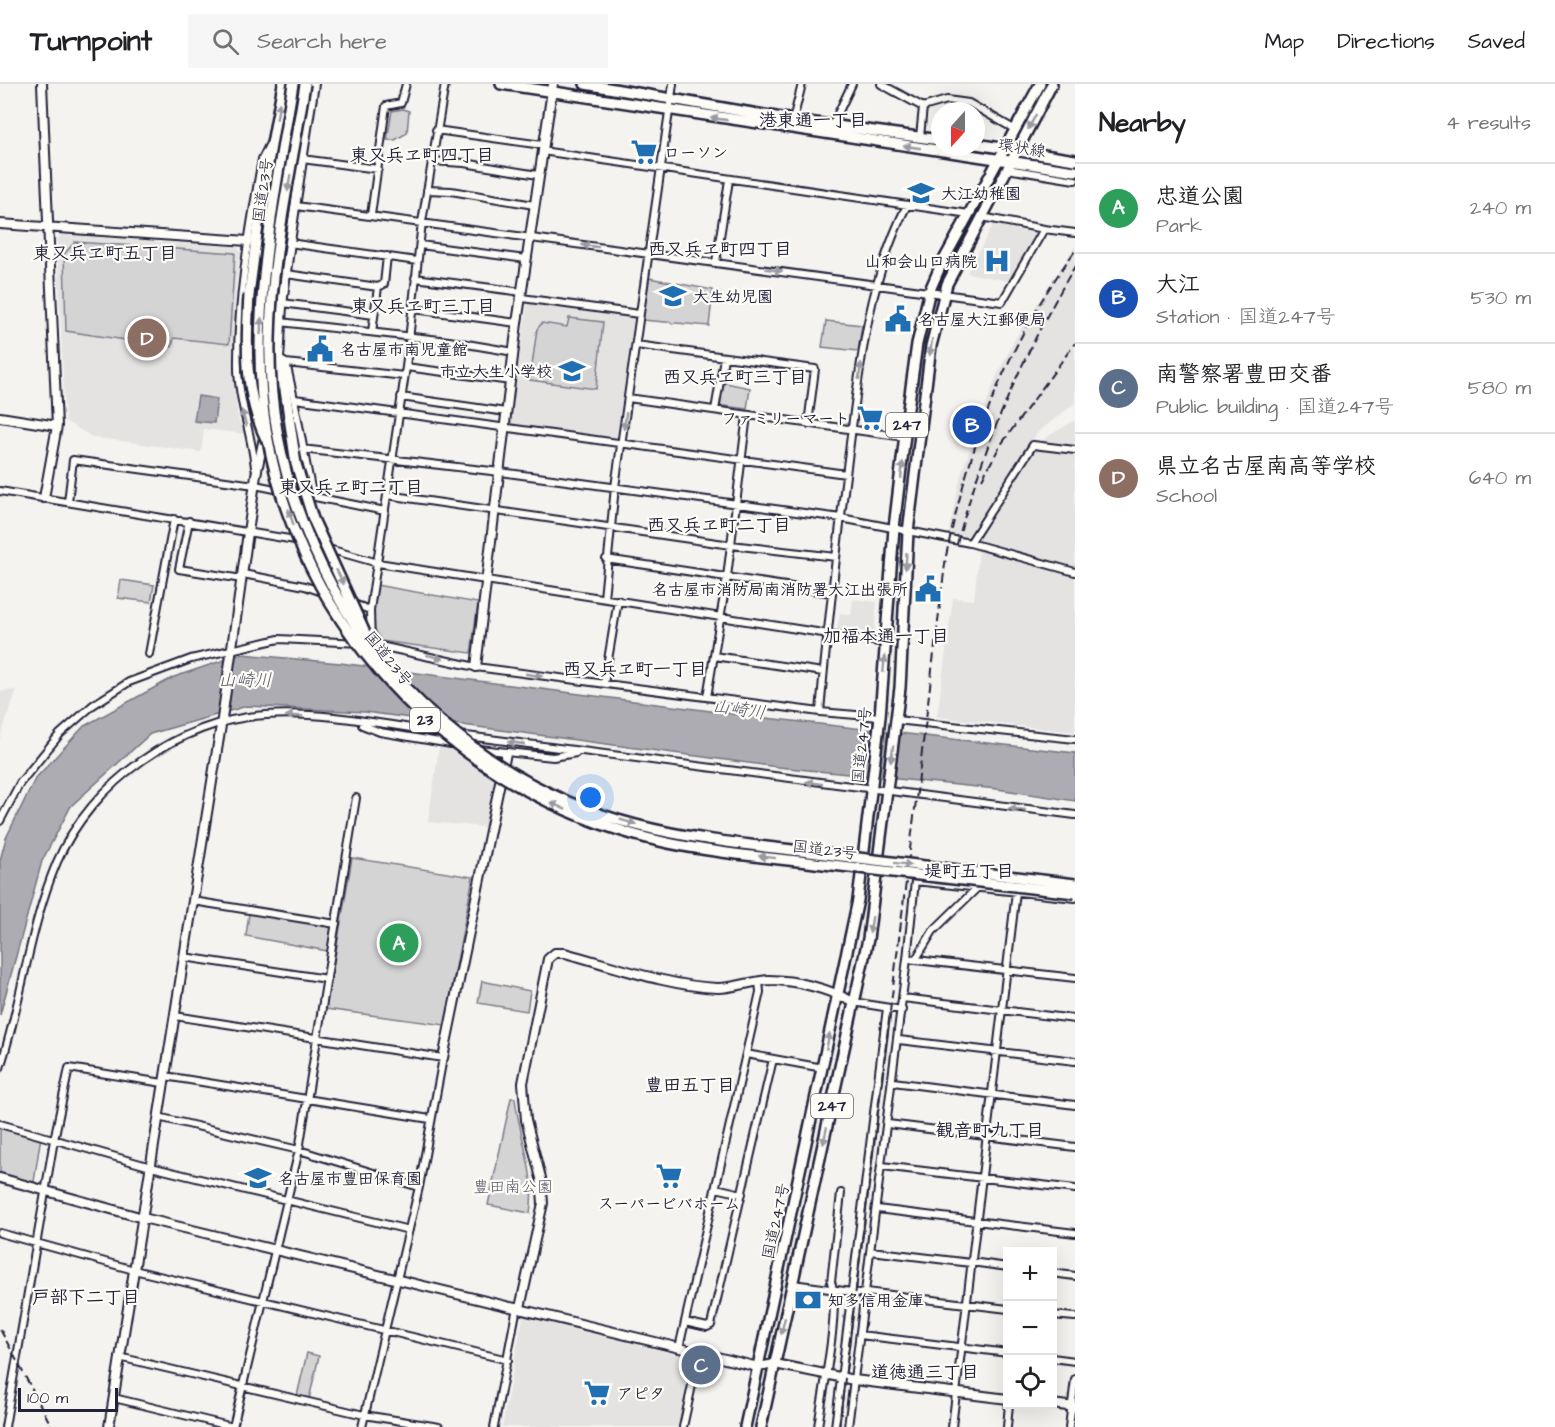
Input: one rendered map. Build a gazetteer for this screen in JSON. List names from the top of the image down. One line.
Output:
{"streets":{"main road":["環状線","国道23号","247","23","国道247号"]},"crossings":[["環状線","国道247号"]],"districts":["港東通一丁目","東又兵ヱ町四丁目","西又兵ヱ町四丁目","東又兵ヱ町五丁目","東又兵ヱ町三丁目","西又兵ヱ町三丁目","東又兵ヱ町二丁目","西又兵ヱ町二丁目","加福本通一丁目","西又兵ヱ町一丁目","堤町五丁目","豊田五丁目","観音町九丁目","戸部下二丁目","道徳通三丁目"],"water":["山崎川"],"parks":["豊田南公園"],"places":{"supermarket":["ローソン","ファミリーマート","スーパービバホーム","アピタ"],"school or university":["大江幼稚園","大生幼児園","市立大生小学校","名古屋市豊田保育園"],"hospital":["山和会山口病院"],"public building":["名古屋大江郵便局","名古屋市南児童館","名古屋市消防局南消防署大江出張所"],"bank":["知多信用金庫"]},"scale_bar":"100 m","north":"bottom","page":{"header":"Turnpoint","search":"Search here","nav":["Map","Directions","Saved"],"heading":["Nearby","4 results"],"list":[{"mark":"A","name":"忠道公園","note":"Park","value":"240 m"},{"mark":"B","name":"大江","note":"Station · 国道247号","value":"530 m"},{"mark":"C","name":"南警察署豊田交番","note":"Public building · 国道247号","value":"580 m"},{"mark":"D","name":"県立名古屋南高等学校","note":"School","value":"640 m"}],"pins":["D","B","A","C"],"map_buttons":["+","−"],"scale":"100 m"}}
